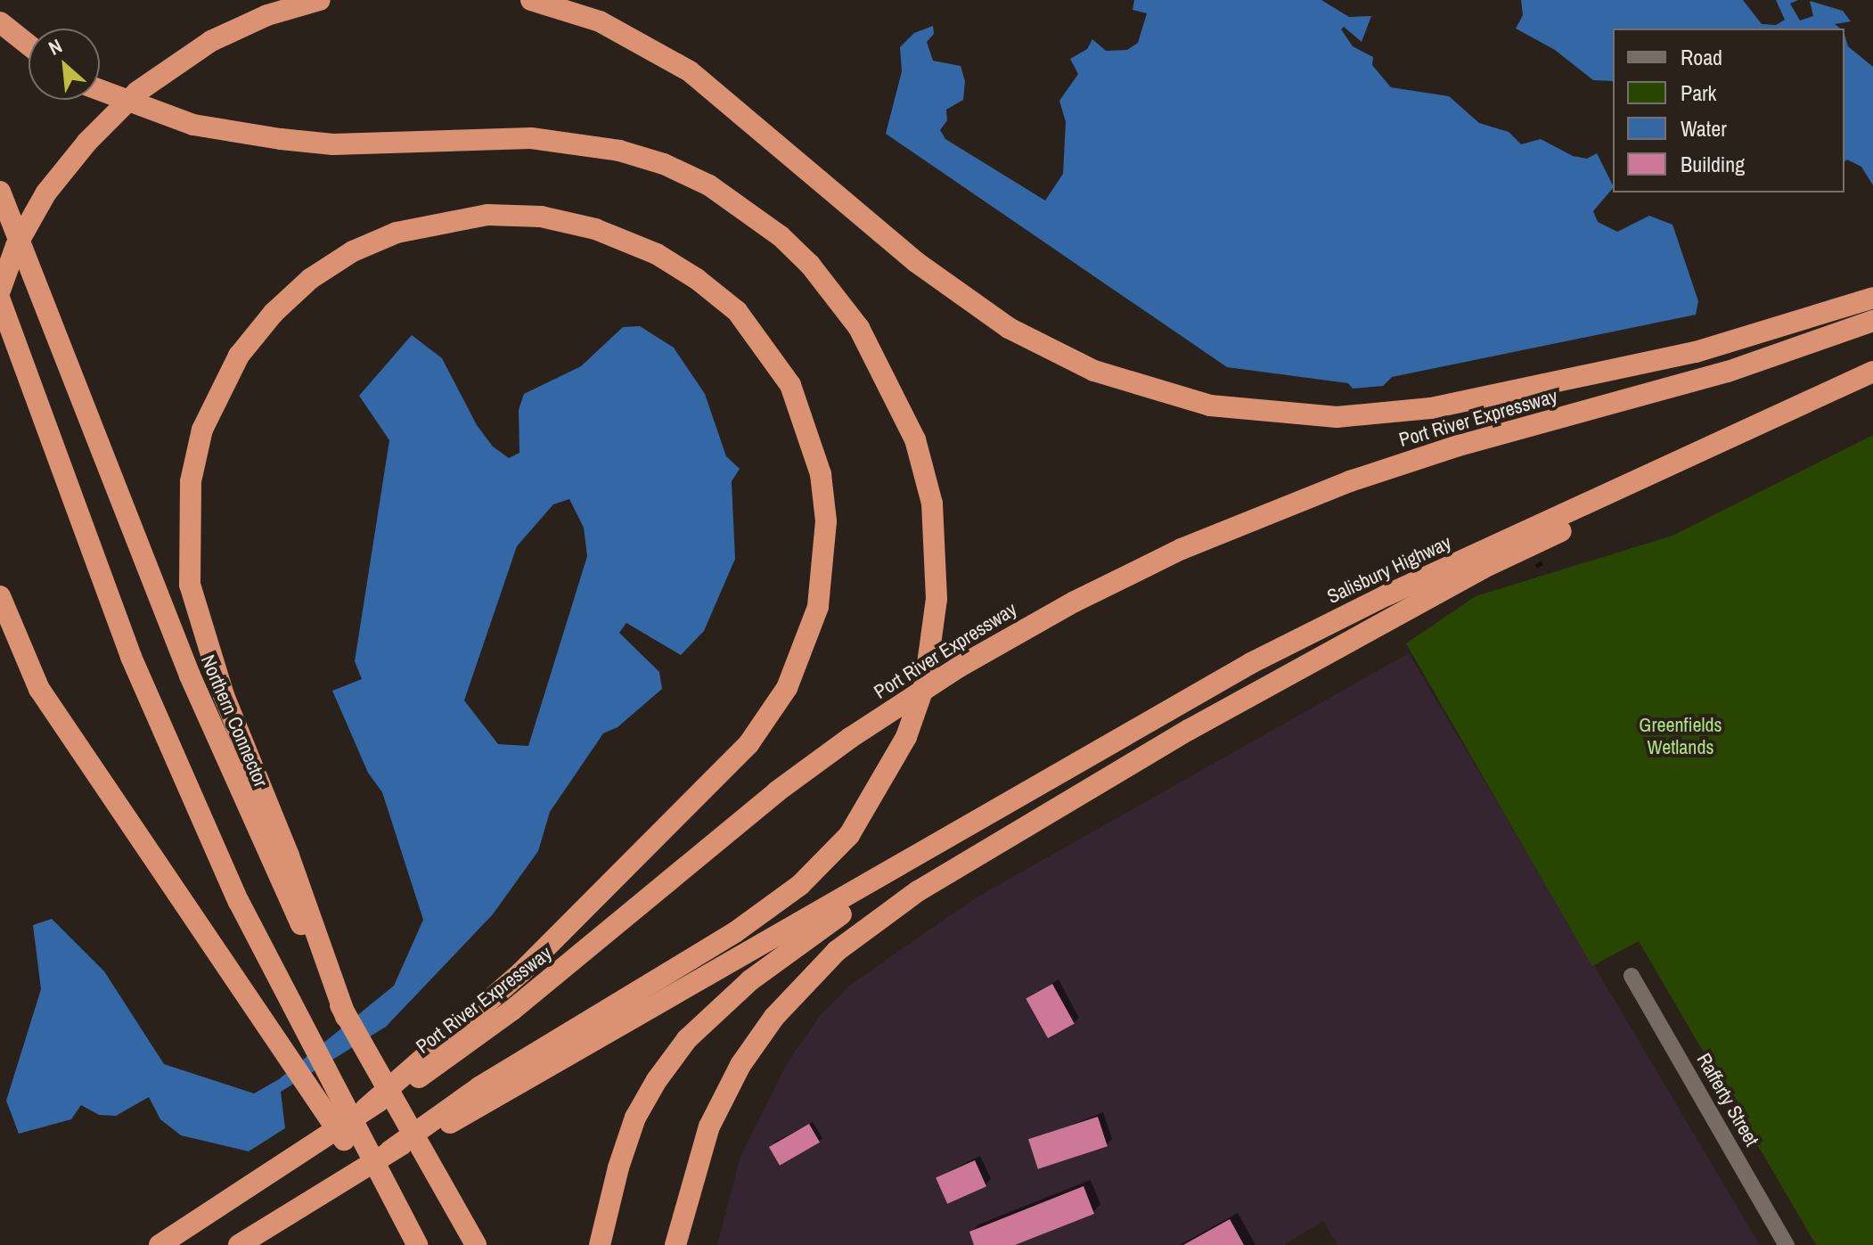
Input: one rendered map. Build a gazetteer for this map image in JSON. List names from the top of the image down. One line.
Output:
{"streets":{"highway":["Port River Expressway","Salisbury Highway","Northern Connector"],"street":["Rafferty Street"]},"parks":["Greenfields Wetlands"],"legend":["Road","Park","Water","Building"],"north":"top left"}
